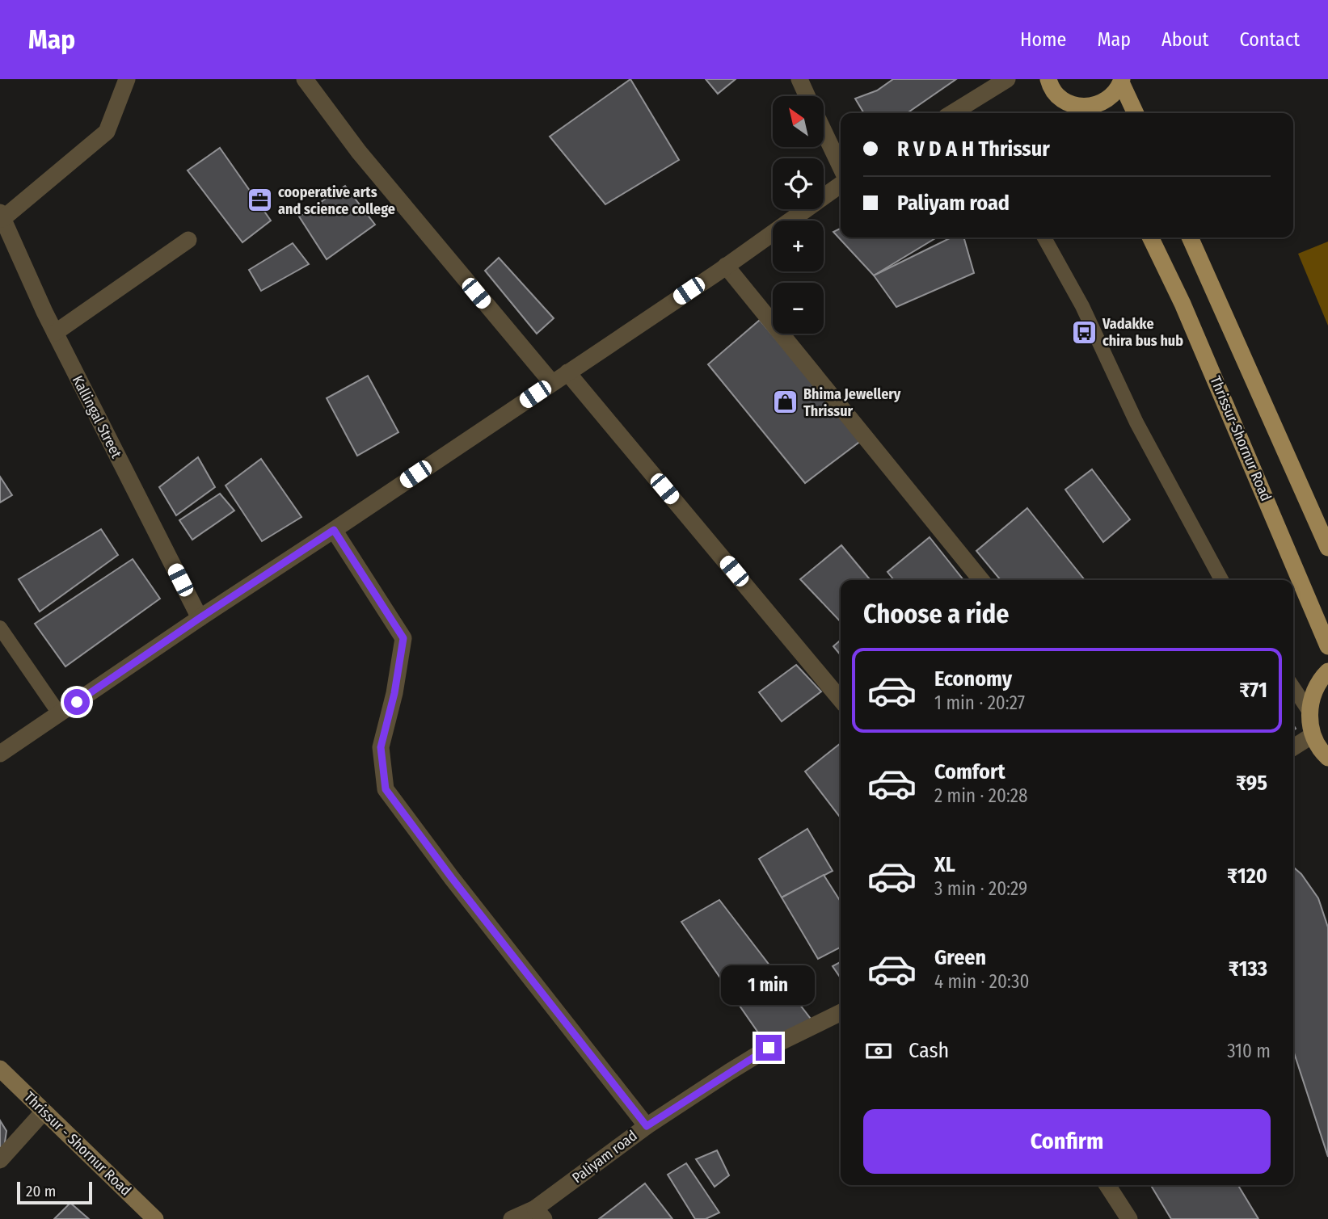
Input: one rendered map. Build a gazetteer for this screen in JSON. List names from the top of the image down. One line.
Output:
{"streets":{"main road":["Thrissur-Shornur Road","Thrissur - Shornur Road"],"street":["Kallingal Street","Paliyam road"]},"places":{"office":["cooperative arts and science college"],"bus stop":["Vadakke chira bus hub"],"shop":["Bhima Jewellery Thrissur"]},"scale_bar":"20 m","north":"top left","page":{"header":"Map","nav":["Home","Map","About","Contact"],"map_buttons":["+","−"],"banner":["R V D A H Thrissur","Paliyam road"],"heading":"Choose a ride","list":[{"name":"Economy","note":"1 min · 20:27","value":"₹71"},{"name":"Comfort","note":"2 min · 20:28","value":"₹95"},{"name":"XL","note":"3 min · 20:29","value":"₹120"},{"name":"Green","note":"4 min · 20:30","value":"₹133"}],"bubble":"1 min","pay":["Cash","310 m"],"buttons":"Confirm","scale":"20 m"}}
